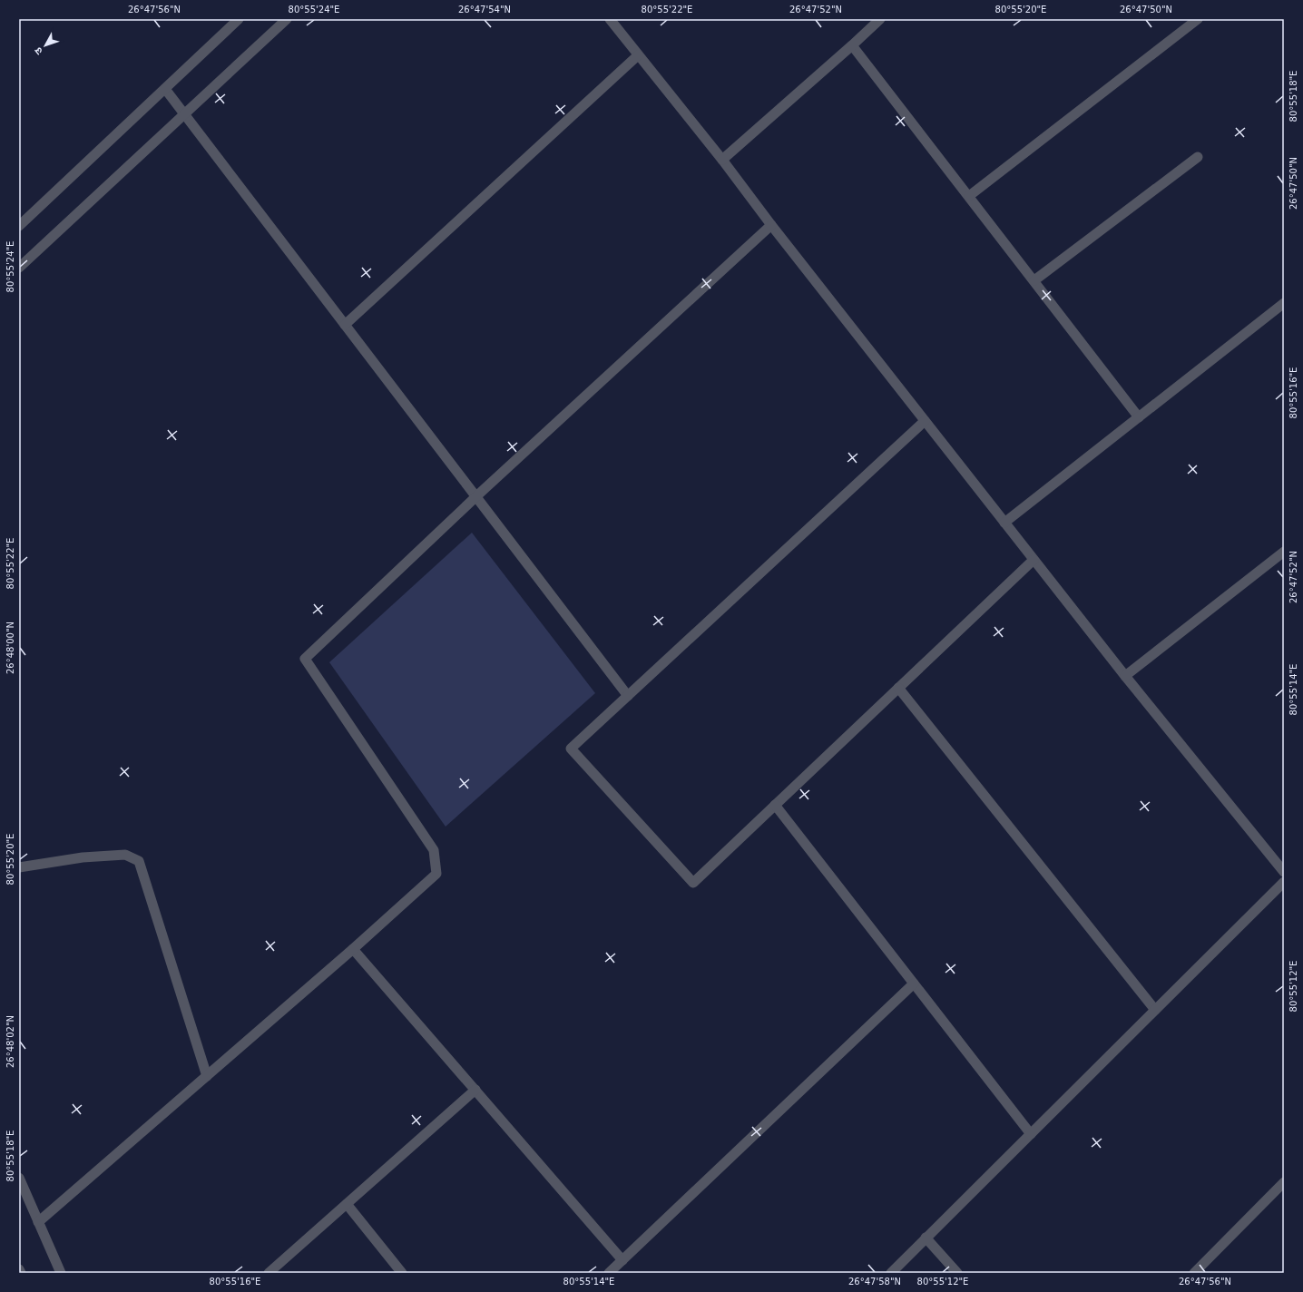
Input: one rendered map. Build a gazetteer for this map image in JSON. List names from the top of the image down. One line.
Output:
{"north":"bottom left","coordinates":["26°47'56\"N","80°55'24\"E","26°47'54\"N","80°55'22\"E","26°47'52\"N","80°55'20\"E","26°47'50\"N","80°55'18\"E","80°55'16\"E","26°48'00\"N","80°55'14\"E","80°55'12\"E","26°48'02\"N","26°47'58\"N"]}
